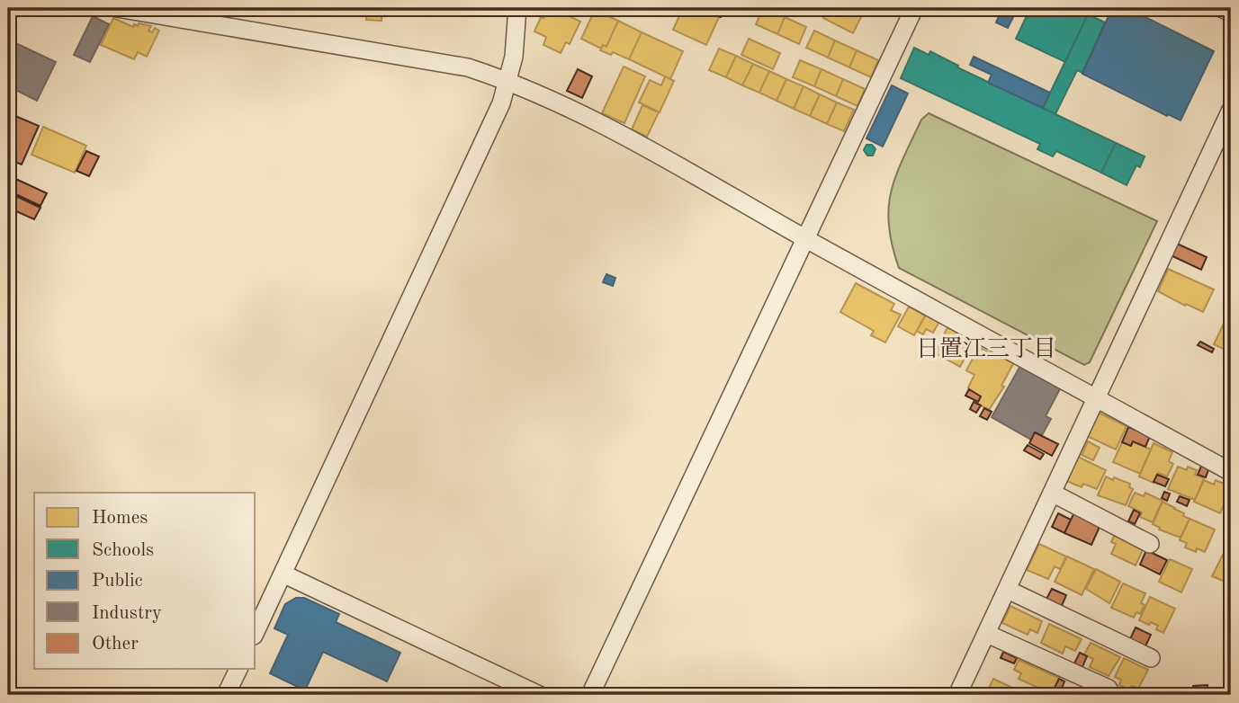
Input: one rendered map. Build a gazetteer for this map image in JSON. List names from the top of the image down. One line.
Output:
{"districts":["日置江三丁目"],"legend":["Homes","Schools","Public","Industry","Other"]}
